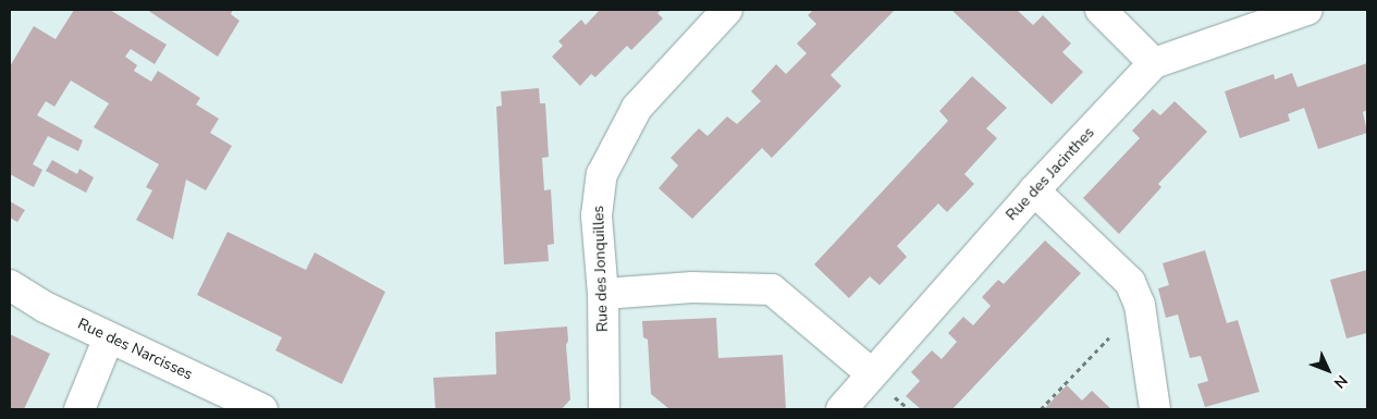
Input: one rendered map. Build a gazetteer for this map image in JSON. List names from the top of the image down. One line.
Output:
{"streets":{"street":["Rue des Jacinthes","Rue des Jonquilles","Rue des Narcisses"]},"north":"bottom right"}
